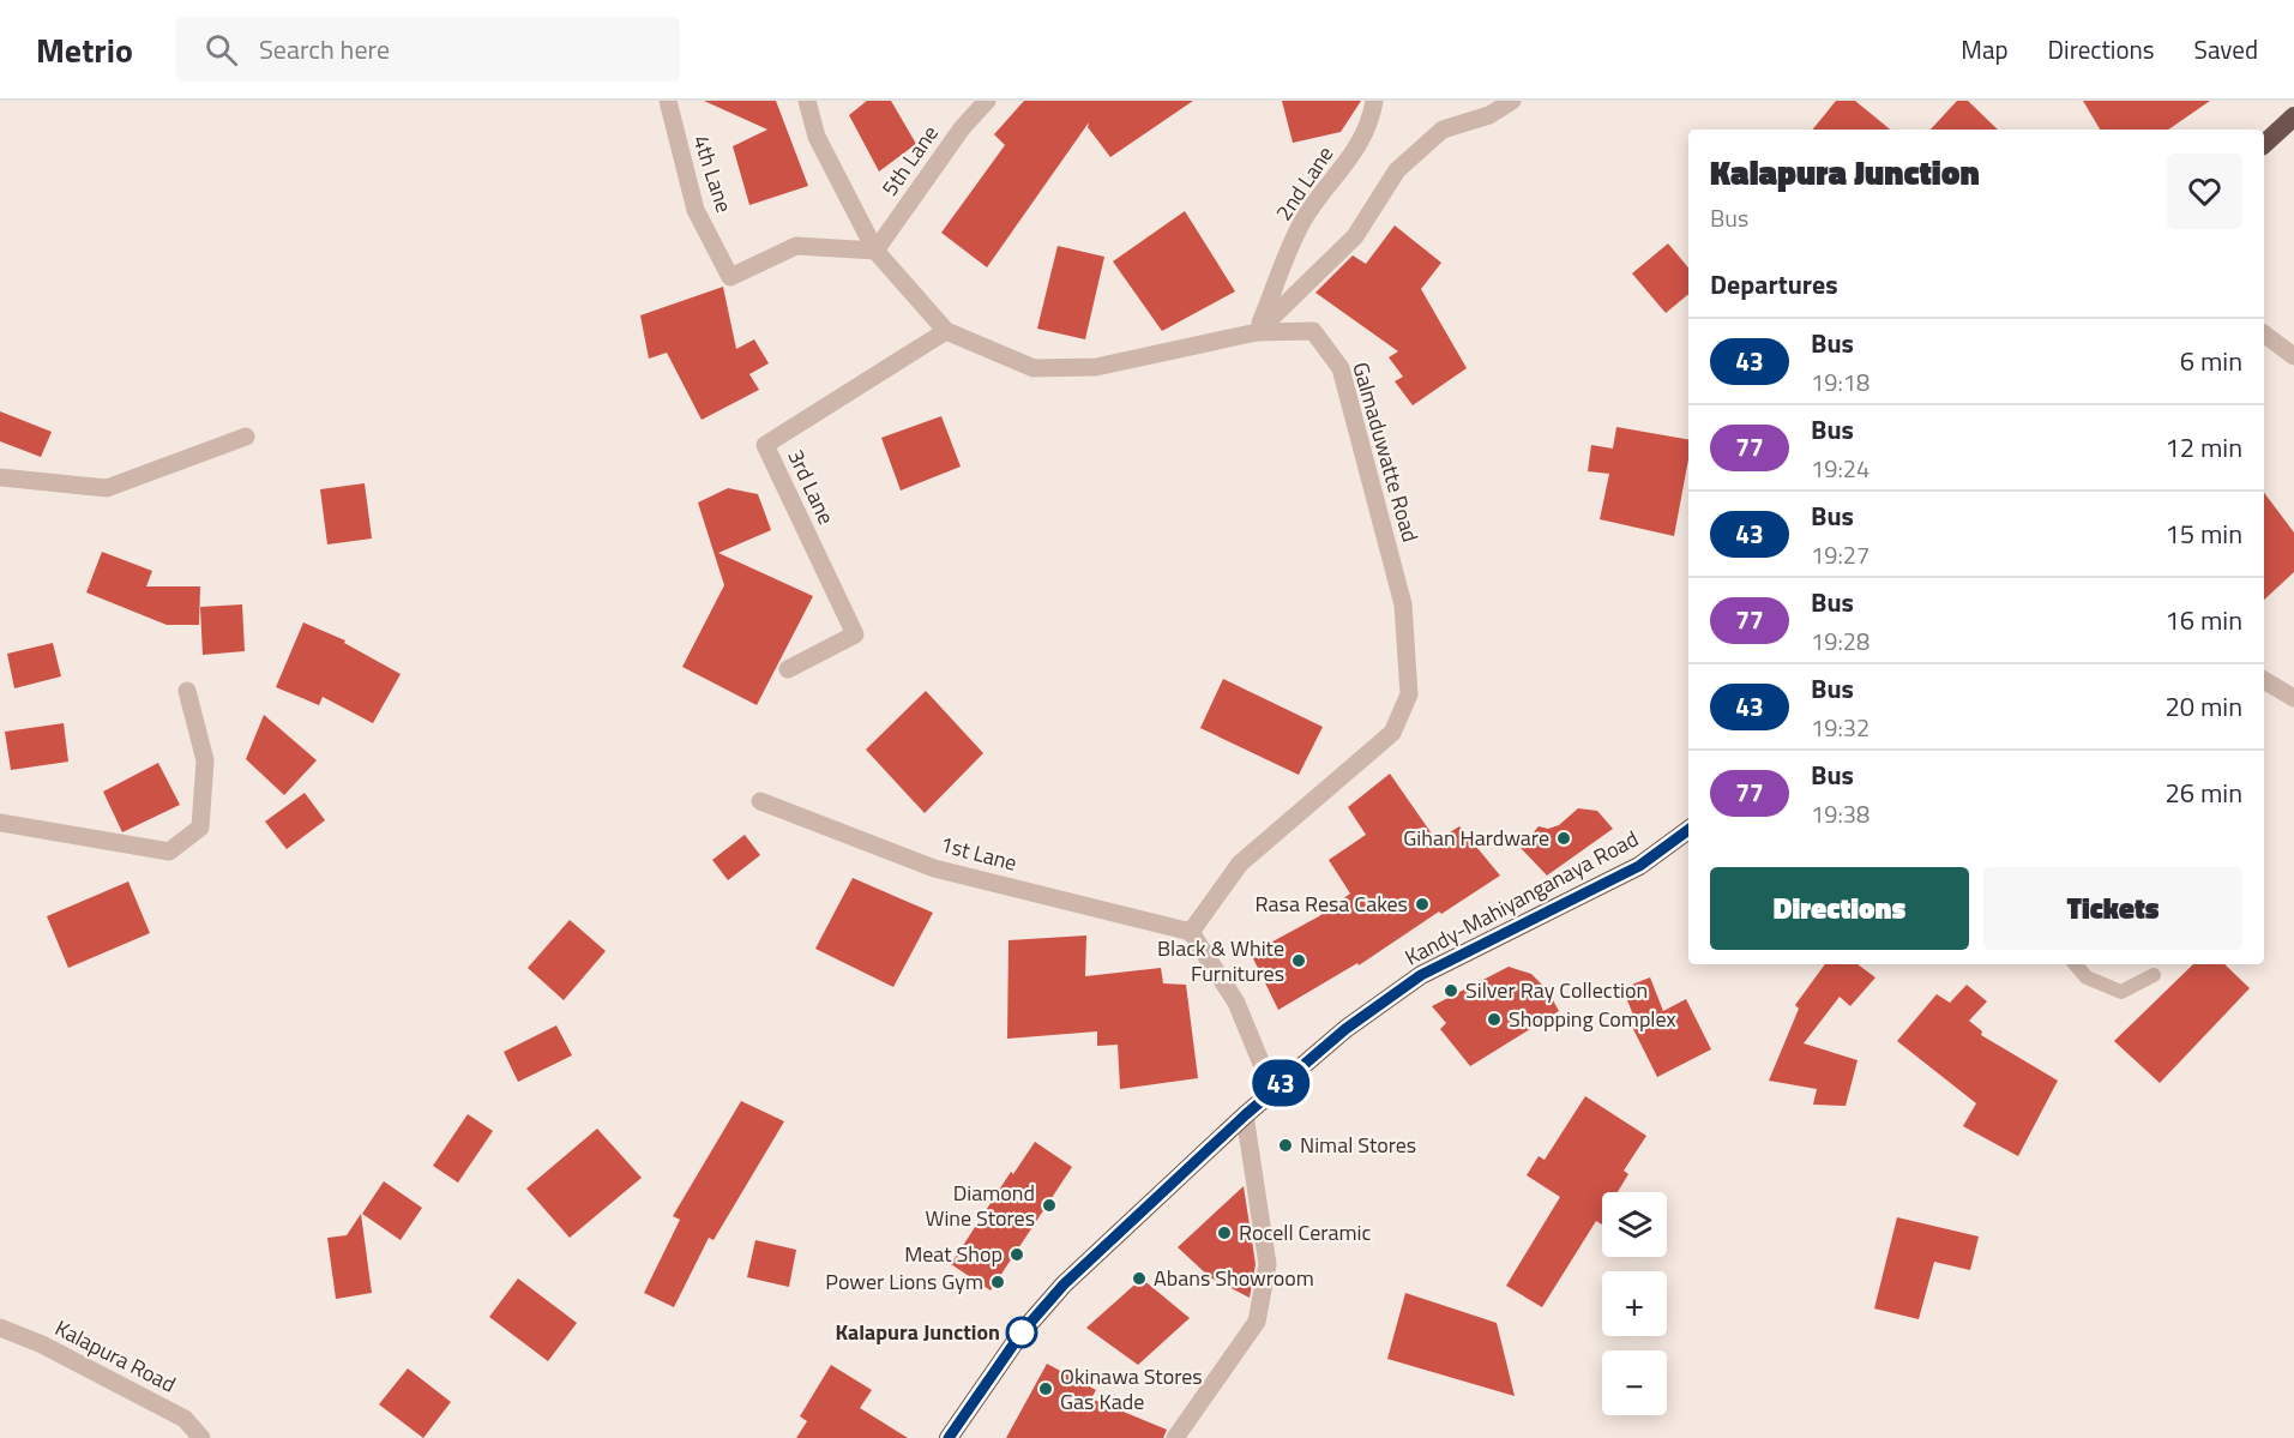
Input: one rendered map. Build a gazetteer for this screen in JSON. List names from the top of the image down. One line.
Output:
{"streets":{"highway":["Kandy-Mahiyanganaya Road"],"street":["5th Lane","4th Lane","2nd Lane","Galmaduwatte Road","3rd Lane","1st Lane","Kalapura Road"]},"crossings":[["5th Lane","4th Lane"],["5th Lane","Galmaduwatte Road"],["4th Lane","Galmaduwatte Road"],["2nd Lane","Galmaduwatte Road"],["Galmaduwatte Road","3rd Lane"],["Galmaduwatte Road","1st Lane"]],"places":["Gihan Hardware","Rasa Resa Cakes","Black & White Furnitures","Silver Ray Collection","Shopping Complex","Nimal Stores","Diamond Wine Stores","Rocell Ceramic","Meat Shop","Abans Showroom","Power Lions Gym","Kalapura Junction","Okinawa Stores Gas Kade"],"lines":["bus line 43"],"page":{"header":"Metrio","search":"Search here","nav":["Map","Directions","Saved"],"on_map":"43","heading":[["Kalapura Junction","Bus"],"Departures"],"list":[{"mark":"43","name":"Bus","note":"19:18","value":"6 min"},{"mark":"77","name":"Bus","note":"19:24","value":"12 min"},{"mark":"43","name":"Bus","note":"19:27","value":"15 min"},{"mark":"77","name":"Bus","note":"19:28","value":"16 min"},{"mark":"43","name":"Bus","note":"19:32","value":"20 min"},{"mark":"77","name":"Bus","note":"19:38","value":"26 min"}],"buttons":["Directions","Tickets"],"map_buttons":["+","−"]}}
